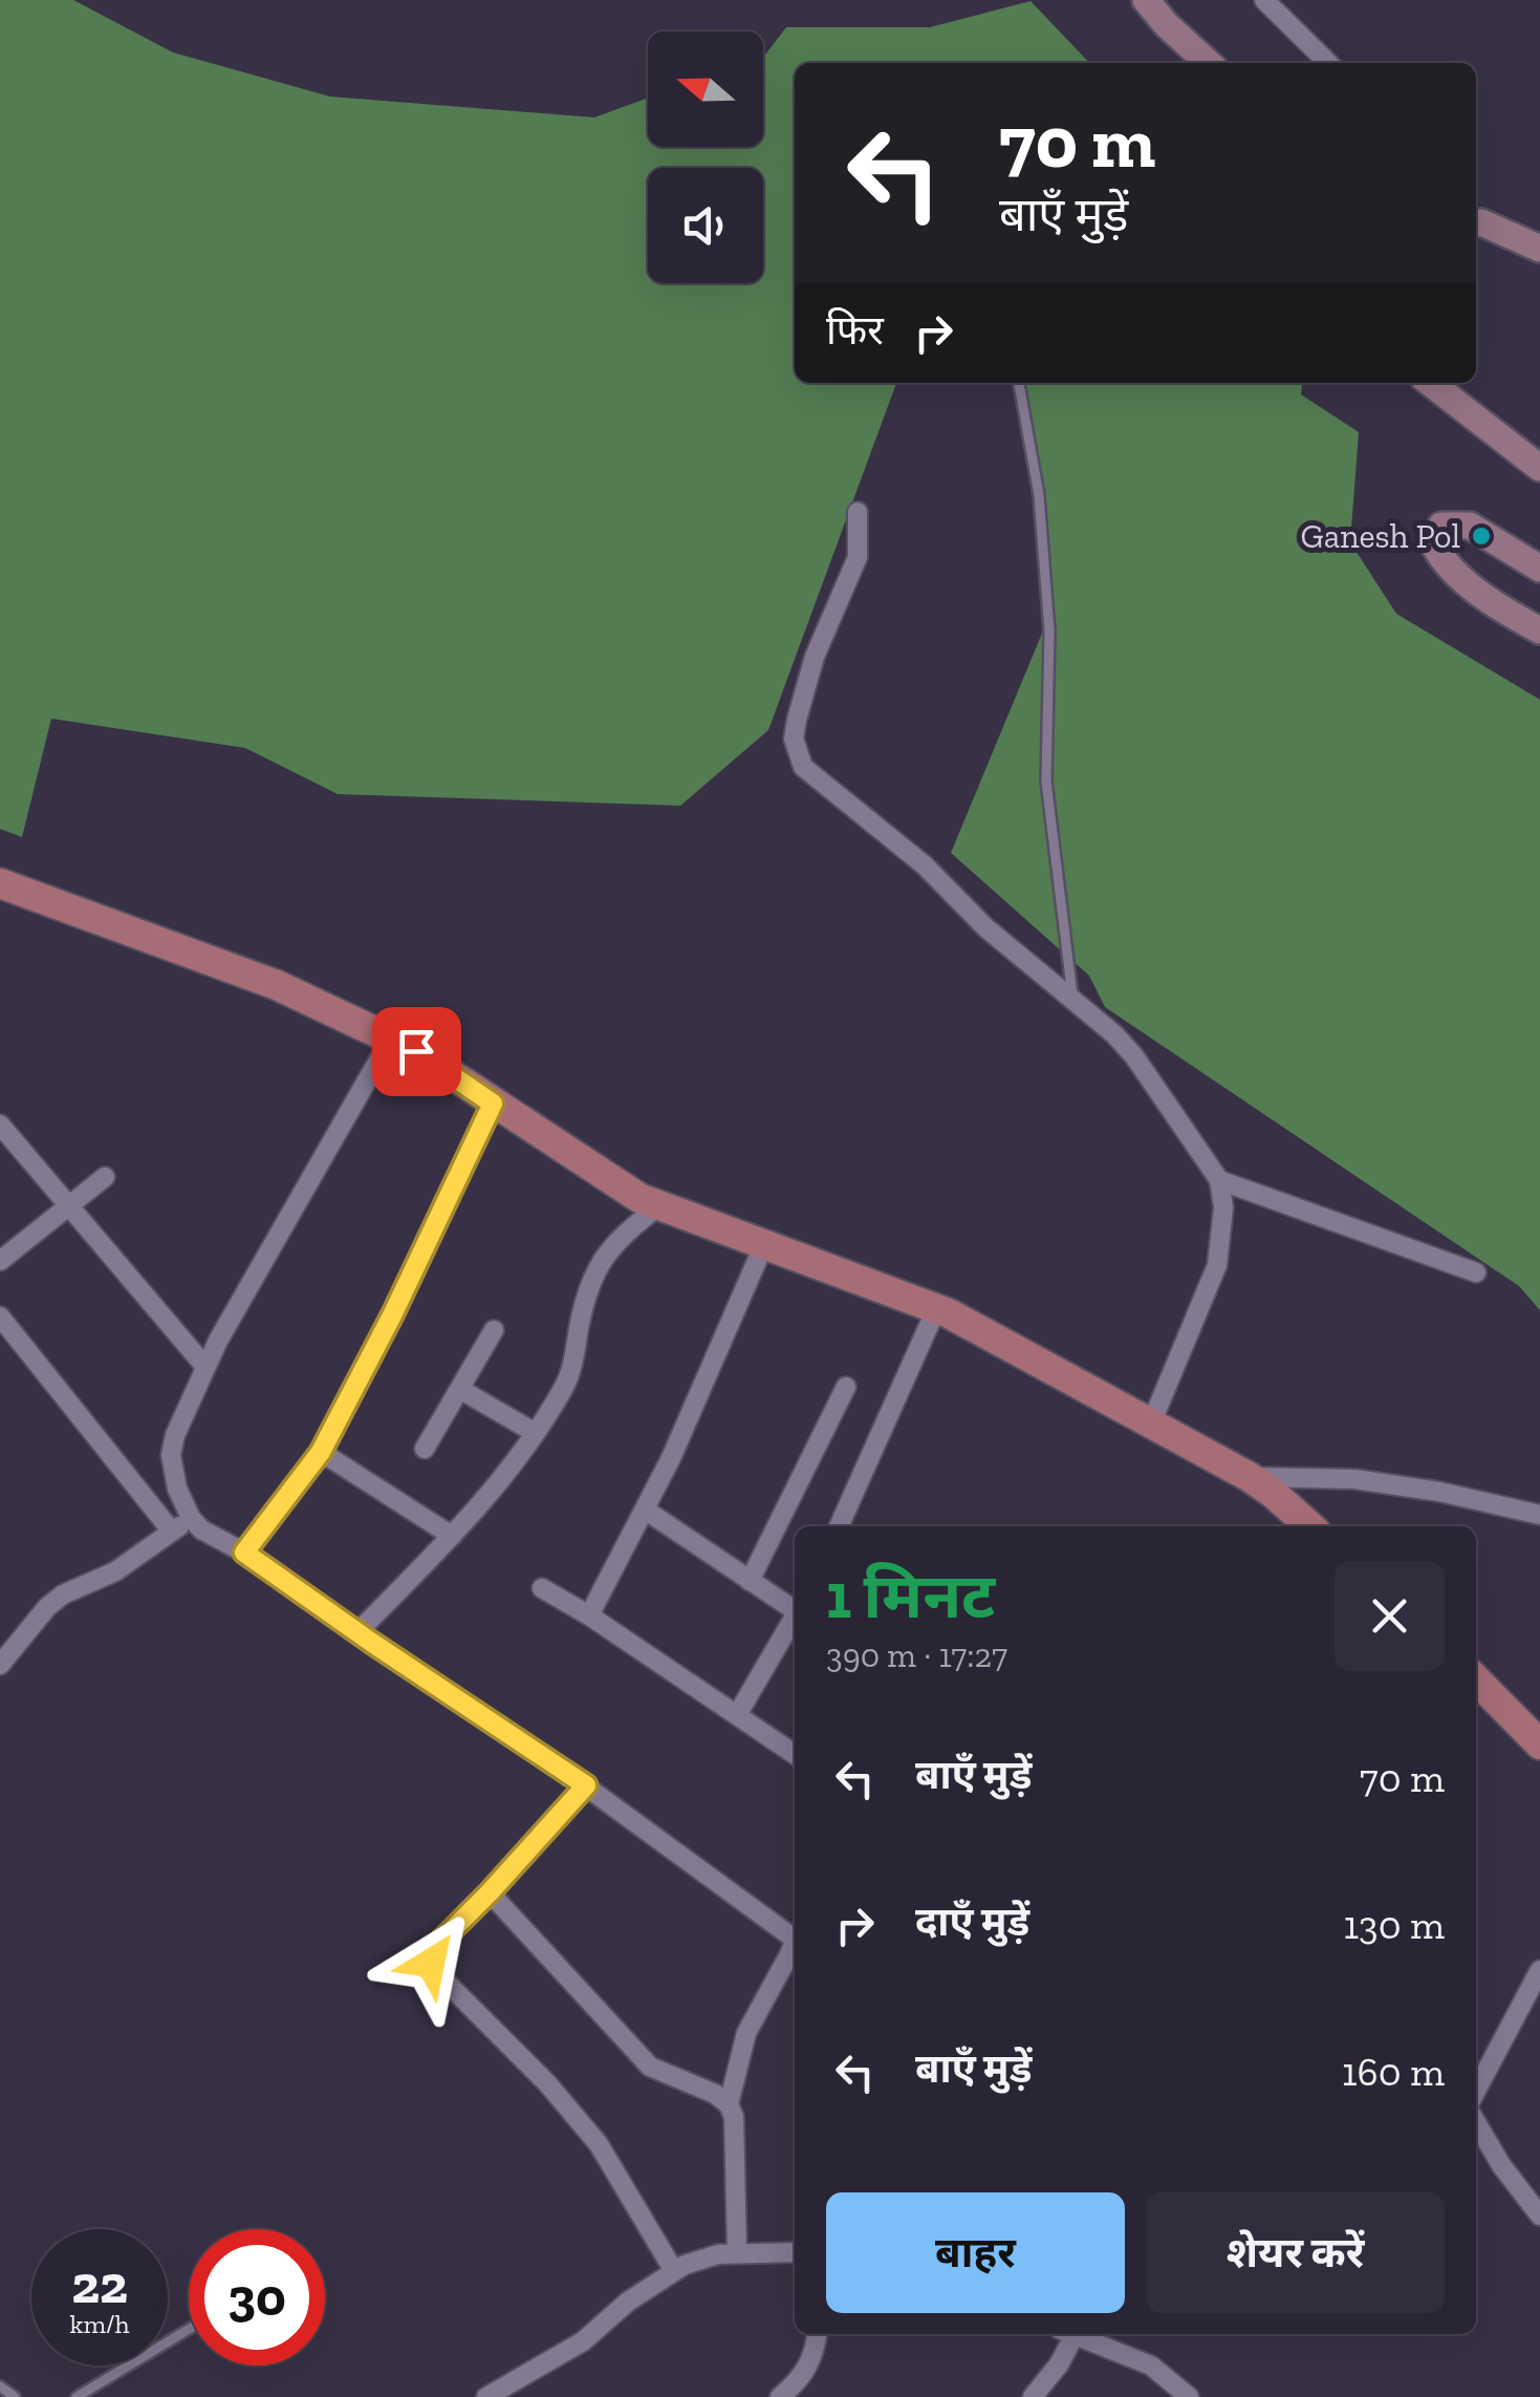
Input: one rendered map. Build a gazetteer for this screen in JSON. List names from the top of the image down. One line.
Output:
{"places":["Ganesh Pol"],"north":"left","page":{"turn":["70 m","बाएँ मुड़ें"],"then":"फिर","heading":["1 मिनट","390 m · 17:27"],"list":[{"name":"बाएँ मुड़ें","value":"70 m"},{"name":"दाएँ मुड़ें","value":"130 m"},{"name":"बाएँ मुड़ें","value":"160 m"}],"buttons":["बाहर","शेयर करें"],"speed":"22 km/h","limit":"30"}}
